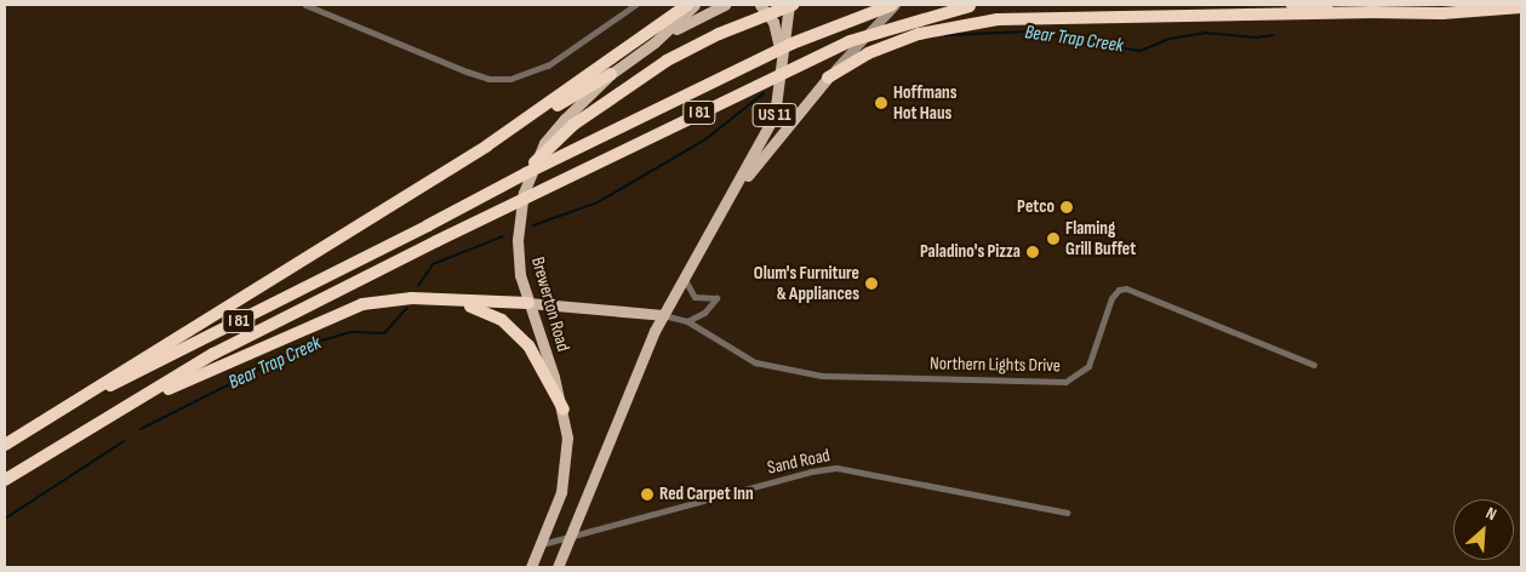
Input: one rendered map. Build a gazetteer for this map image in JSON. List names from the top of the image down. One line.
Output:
{"streets":{"highway":["I 81"],"main road":["US 11","Brewerton Road"],"street":["Northern Lights Drive","Sand Road"]},"crossings":[["US 11","Sand Road"],["Brewerton Road","Sand Road"]],"water":["Bear Trap Creek"],"places":["Hoffmans Hot Haus","Petco","Flaming Grill Buffet","Paladino's Pizza","Olum's Furniture & Appliances","Red Carpet Inn"],"north":"top right"}
